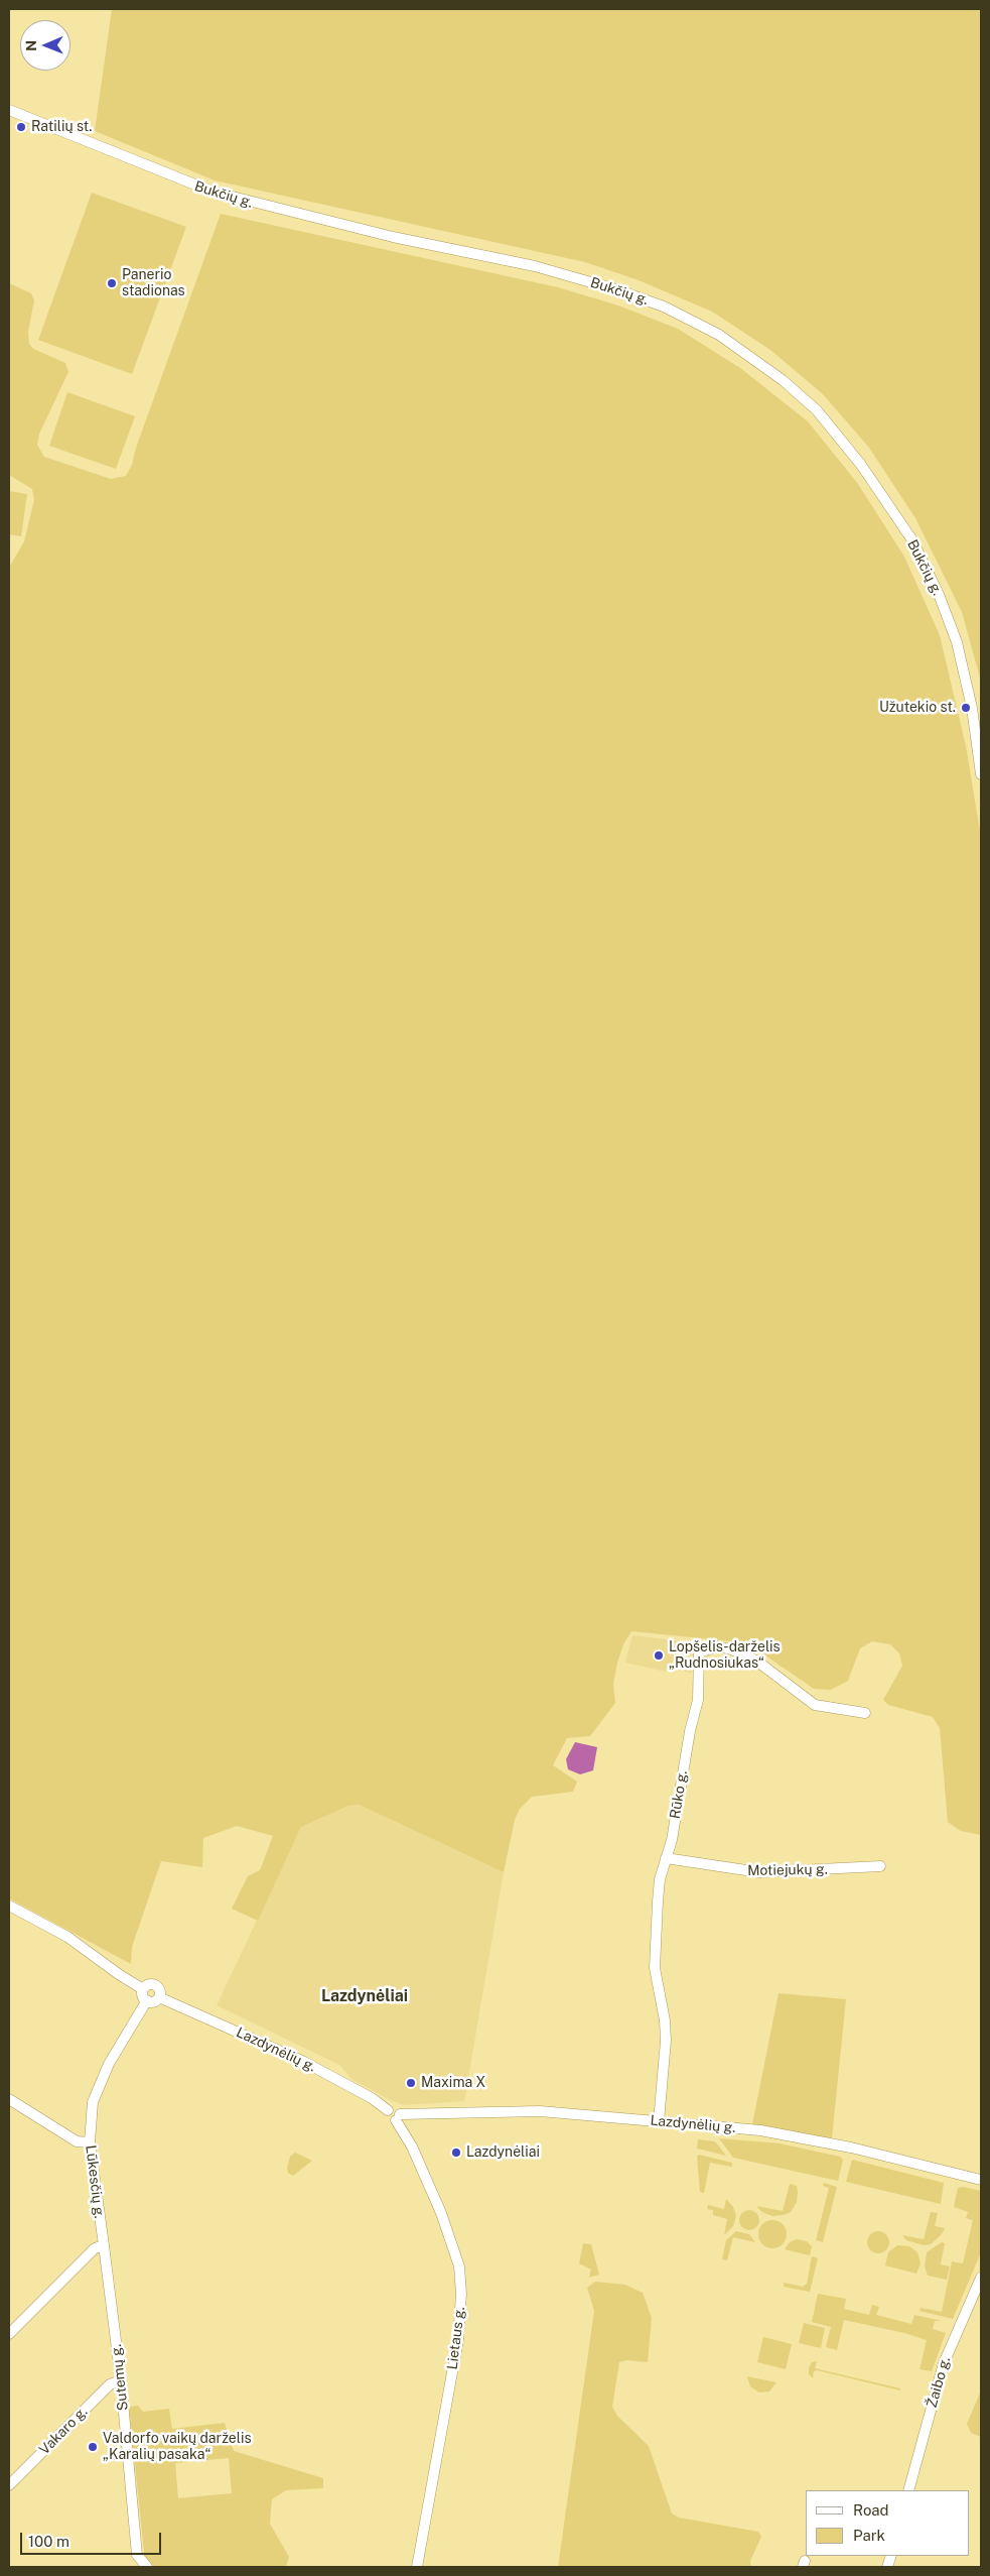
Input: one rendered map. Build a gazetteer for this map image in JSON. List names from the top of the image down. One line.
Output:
{"streets":{"street":["Bukčių g.","Rūko g.","Motiejukų g.","Lazdynėlių g.","Lūkesčių g.","Lietaus g.","Sutemų g.","Žaibo g.","Vakaro g."]},"crossings":[["Rūko g.","Motiejukų g."],["Rūko g.","Lazdynėlių g."],["Lazdynėlių g.","Lūkesčių g."],["Lazdynėlių g.","Lietaus g."],["Lūkesčių g.","Sutemų g."],["Sutemų g.","Vakaro g."]],"districts":["Lazdynėliai"],"places":["Ratilių st.","Panerio stadionas","Užutekio st.","Lopšelis-darželis „Rudnosiukas“","Maxima X","Lazdynėliai","Valdorfo vaikų darželis „Karalių pasaka“"],"legend":["Road","Park"],"scale_bar":"100 m","north":"left"}
